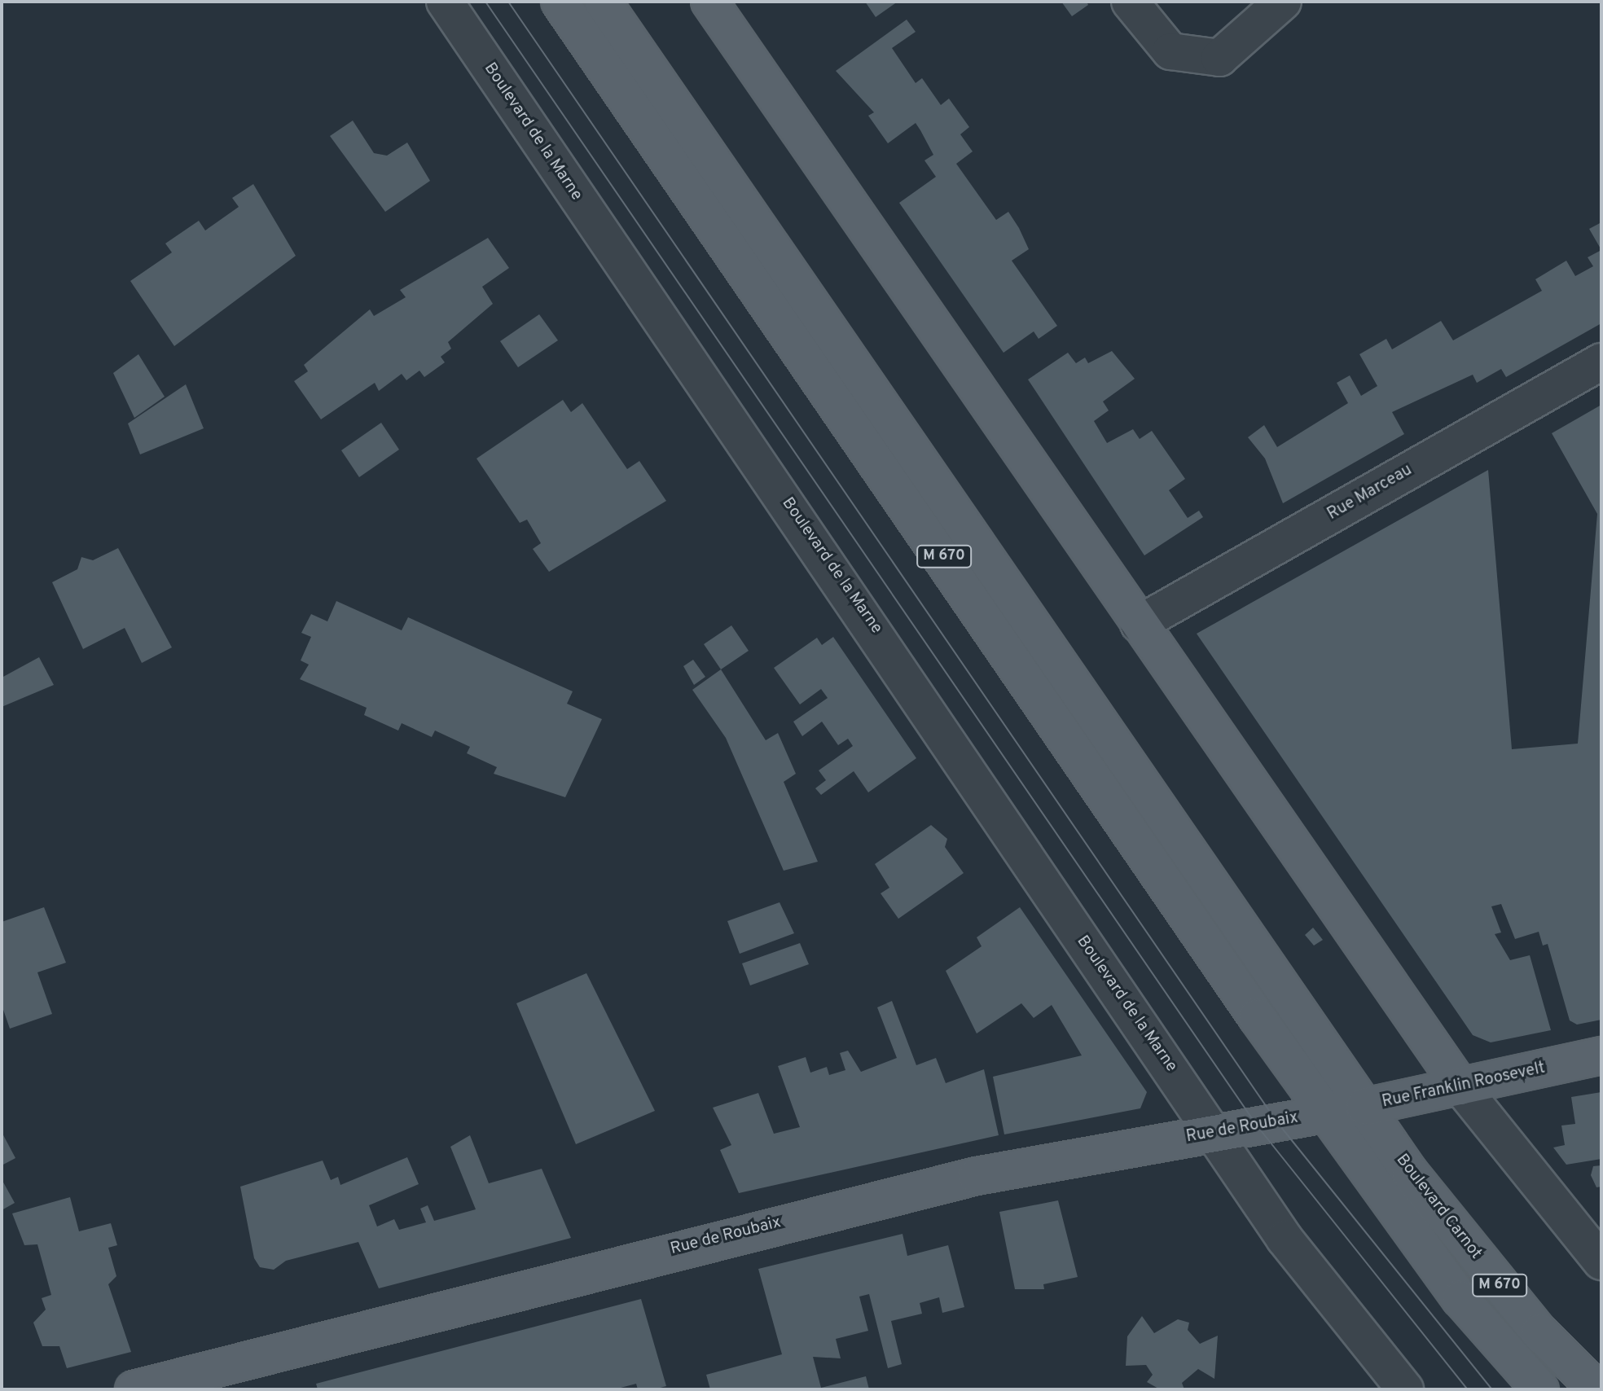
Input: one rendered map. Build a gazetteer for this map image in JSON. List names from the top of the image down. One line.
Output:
{"streets":{"main road":["M 670","Rue Franklin Roosevelt","Rue de Roubaix","Boulevard Carnot"],"street":["Boulevard de la Marne","Rue Marceau"]},"crossings":[["Boulevard de la Marne","Rue de Roubaix"],["M 670","Rue Franklin Roosevelt"],["M 670","Rue de Roubaix"],["M 670","Boulevard Carnot"],["Rue Franklin Roosevelt","Rue de Roubaix"],["Rue Franklin Roosevelt","Boulevard Carnot"]]}
